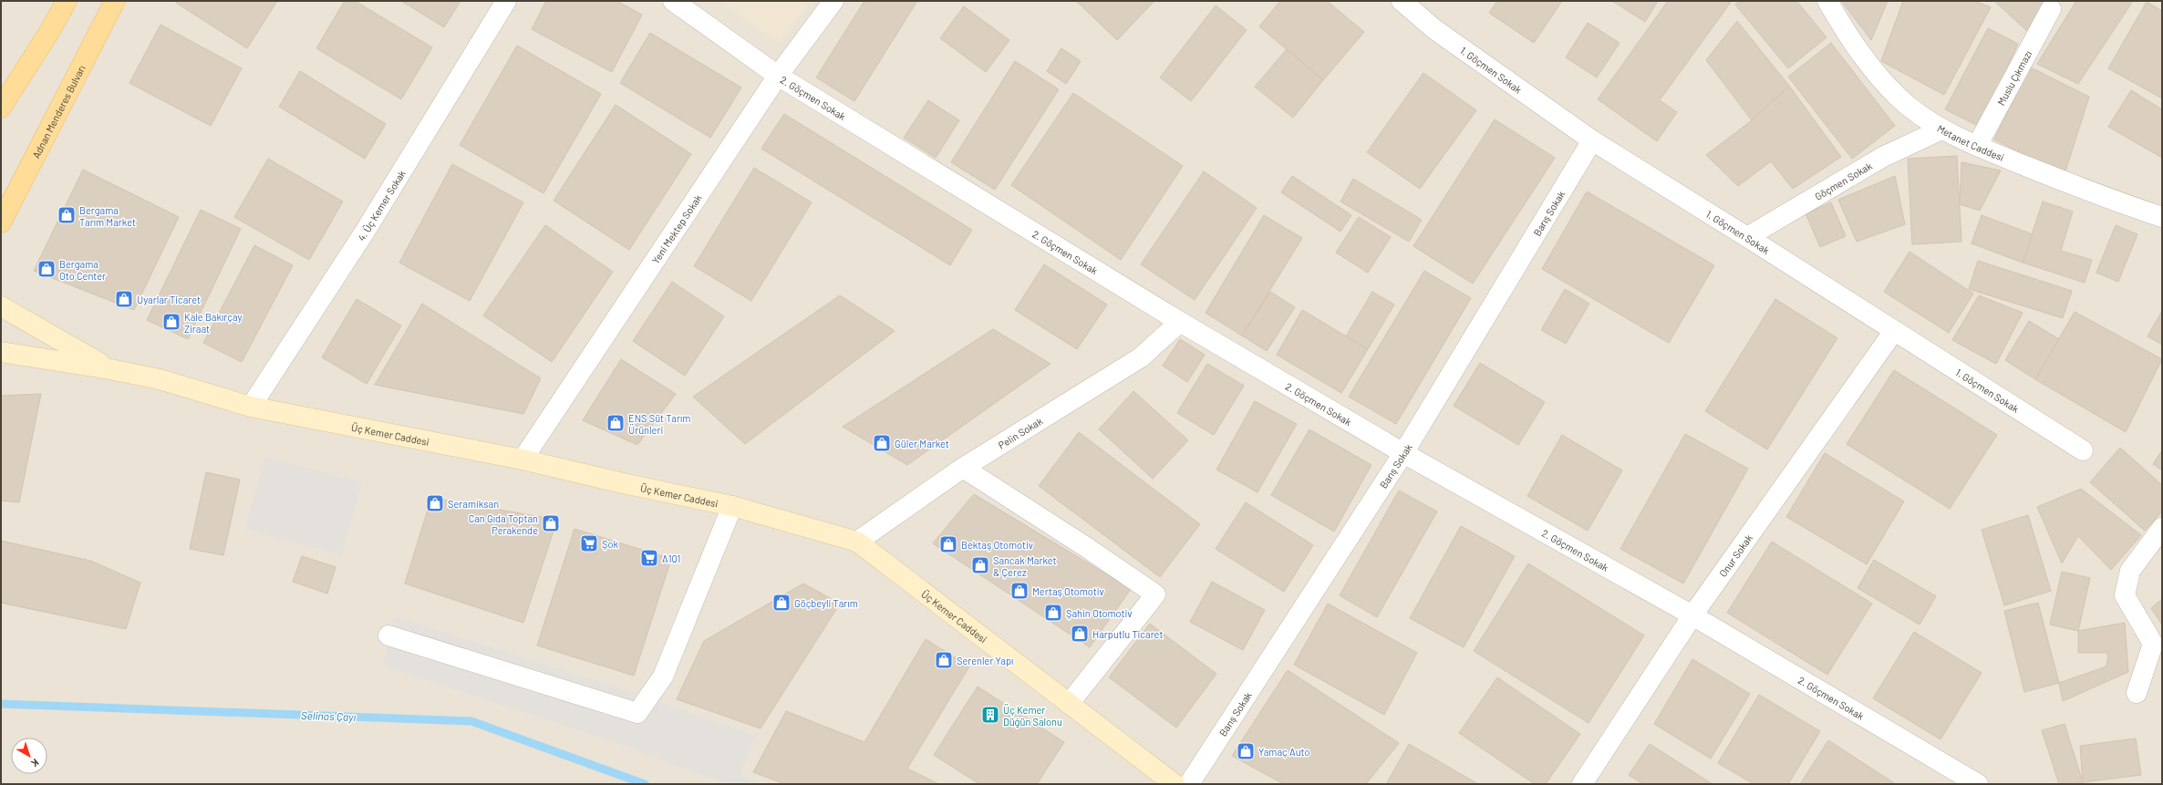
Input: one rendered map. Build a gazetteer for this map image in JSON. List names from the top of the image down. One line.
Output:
{"streets":{"main road":["Adnan Menderes Bulvarı","Üç Kemer Caddesi"],"street":["1. Göçmen Sokak","Muslu Çıkmazı","2. Göçmen Sokak","Metanet Caddesi","Göçmen Sokak","4. Üç Kemer Sokak","Barış Sokak","Yeni Mektep Sokak","Pelin Sokak","Onur Sokak"]},"crossings":[["1. Göçmen Sokak","Göçmen Sokak"],["1. Göçmen Sokak","Barış Sokak"],["1. Göçmen Sokak","Onur Sokak"],["Muslu Çıkmazı","Metanet Caddesi"],["2. Göçmen Sokak","Barış Sokak"],["2. Göçmen Sokak","Yeni Mektep Sokak"],["2. Göçmen Sokak","Pelin Sokak"],["2. Göçmen Sokak","Onur Sokak"],["Metanet Caddesi","Göçmen Sokak"],["4. Üç Kemer Sokak","Üç Kemer Caddesi"],["Yeni Mektep Sokak","Üç Kemer Caddesi"],["Pelin Sokak","Üç Kemer Caddesi"]],"water":["Selinos Çayı"],"places":{"shop":["Bergama Tarım Market","Bergama Oto Center","Uyarlar Ticaret","Kale Bakırçay Ziraat","ENS Süt Tarım Ürünleri","Güler Market","Seramiksan","Can Gıda Toptan Perakende","Bektaş Otomotiv","Sancak Market & Çerez","Mertaş Otomotiv","Göçbeyli Tarım","Şahin Otomotiv","Harputlu Ticaret","Serenler Yapı","Yamaç Auto"],"supermarket":["Şok","A101"],"building":["Üç Kemer Düğün Salonu"]},"north":"bottom right"}
